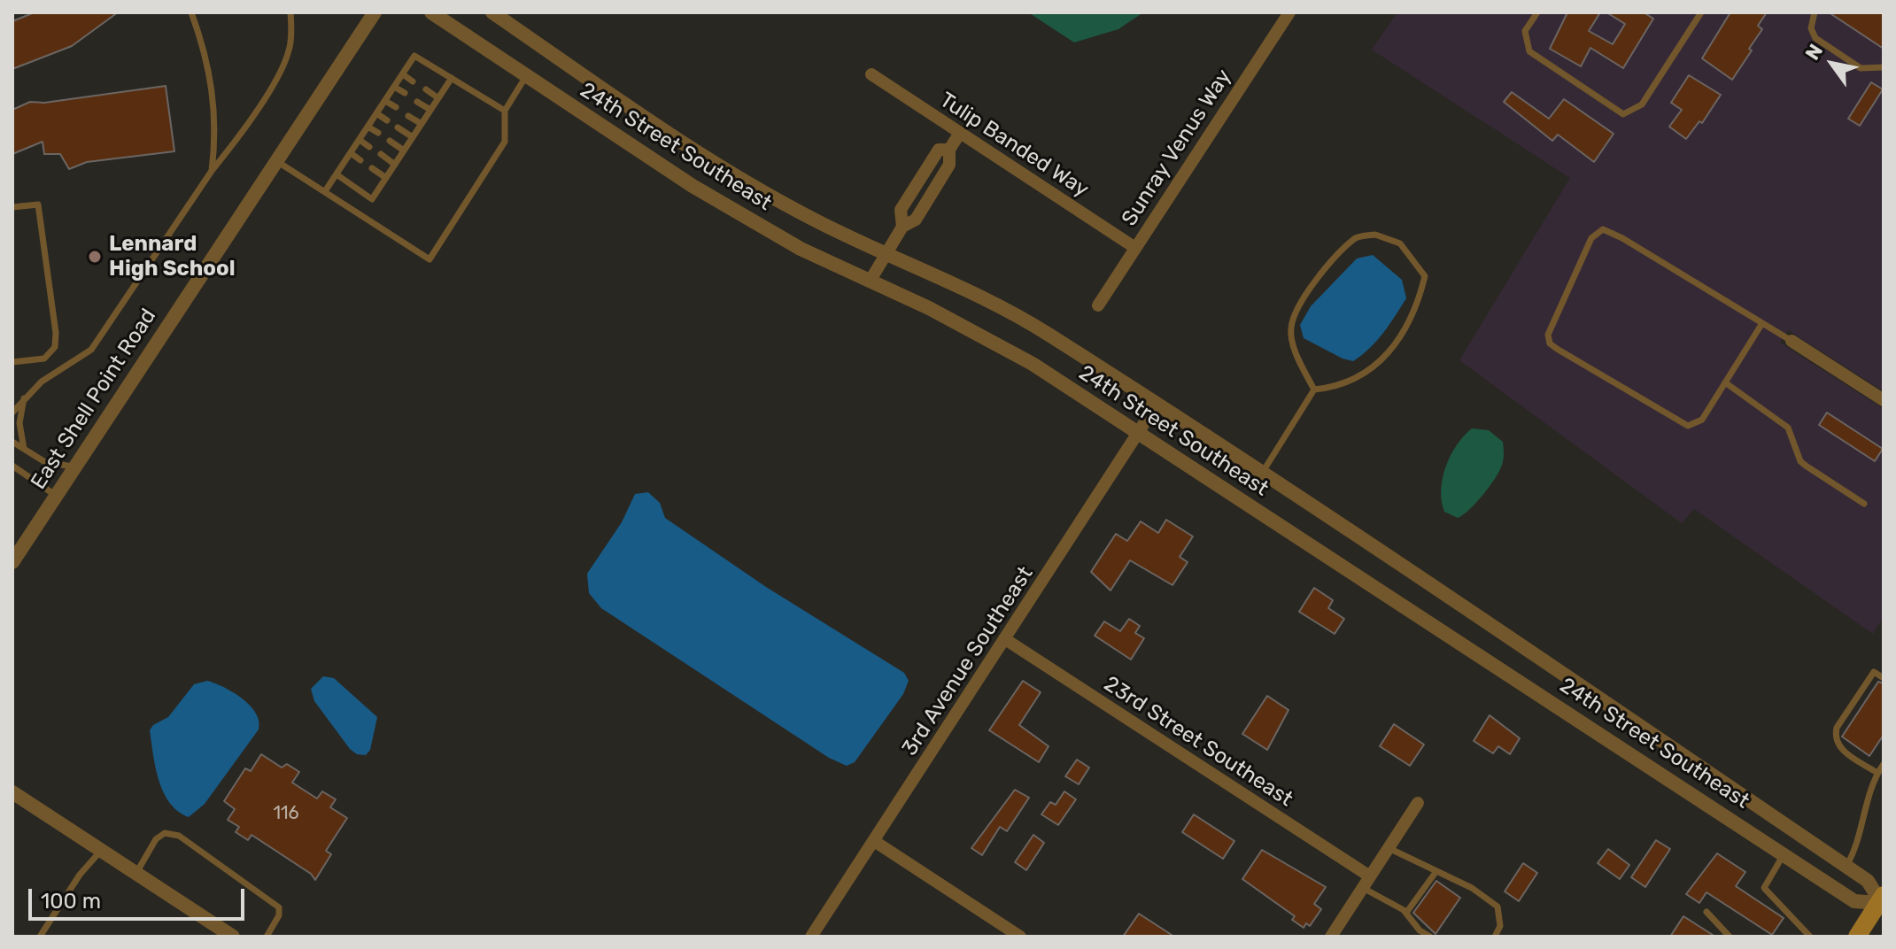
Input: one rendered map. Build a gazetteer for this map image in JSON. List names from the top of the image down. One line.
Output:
{"streets":{"street":["Tulip Banded Way","24th Street Southeast","Sunray Venus Way","East Shell Point Road","3rd Avenue Southeast","23rd Street Southeast"]},"crossings":[["Tulip Banded Way","Sunray Venus Way"],["24th Street Southeast","3rd Avenue Southeast"],["3rd Avenue Southeast","23rd Street Southeast"]],"places":["Lennard High School"],"house_numbers":["116"],"scale_bar":"100 m","north":"top left"}
